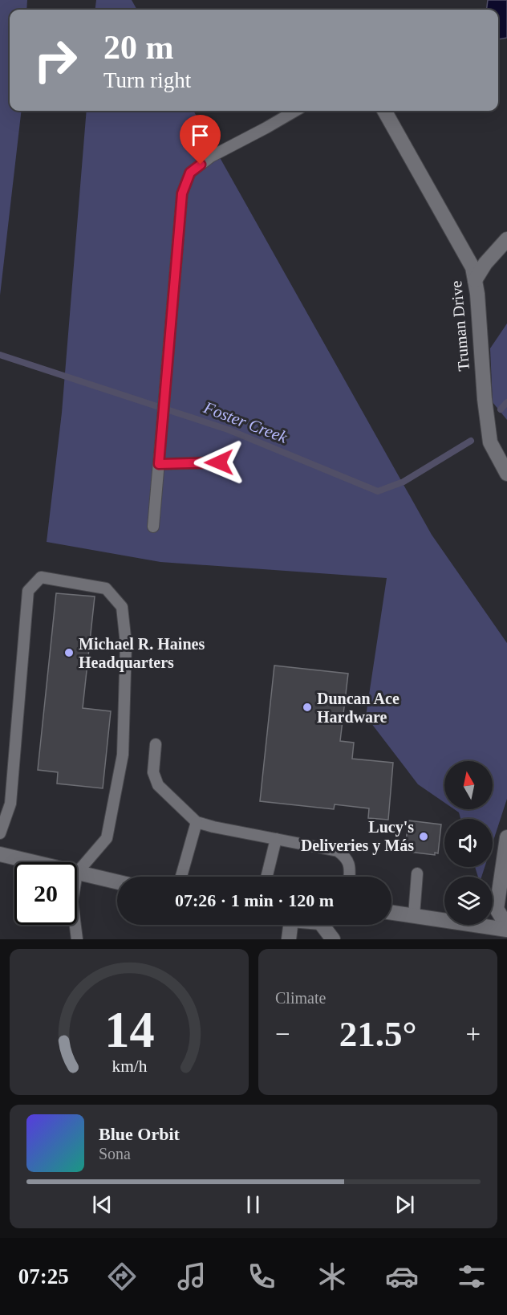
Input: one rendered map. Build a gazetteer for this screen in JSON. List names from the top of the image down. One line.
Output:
{"streets":{"street":["Truman Drive"]},"water":["Foster Creek"],"places":["Michael R. Haines Headquarters","Duncan Ace Hardware","Lucy's Deliveries y Más"],"north":"top","page":{"turn":["20 m","Turn right"],"limit":"20","trip":"07:26 · 1 min · 120 m","tile":"Climate","heat":["−","21.5°","+"],"song":["Blue Orbit","Sona"],"tabs":"07:25","gauge":["14","km/h"]}}
